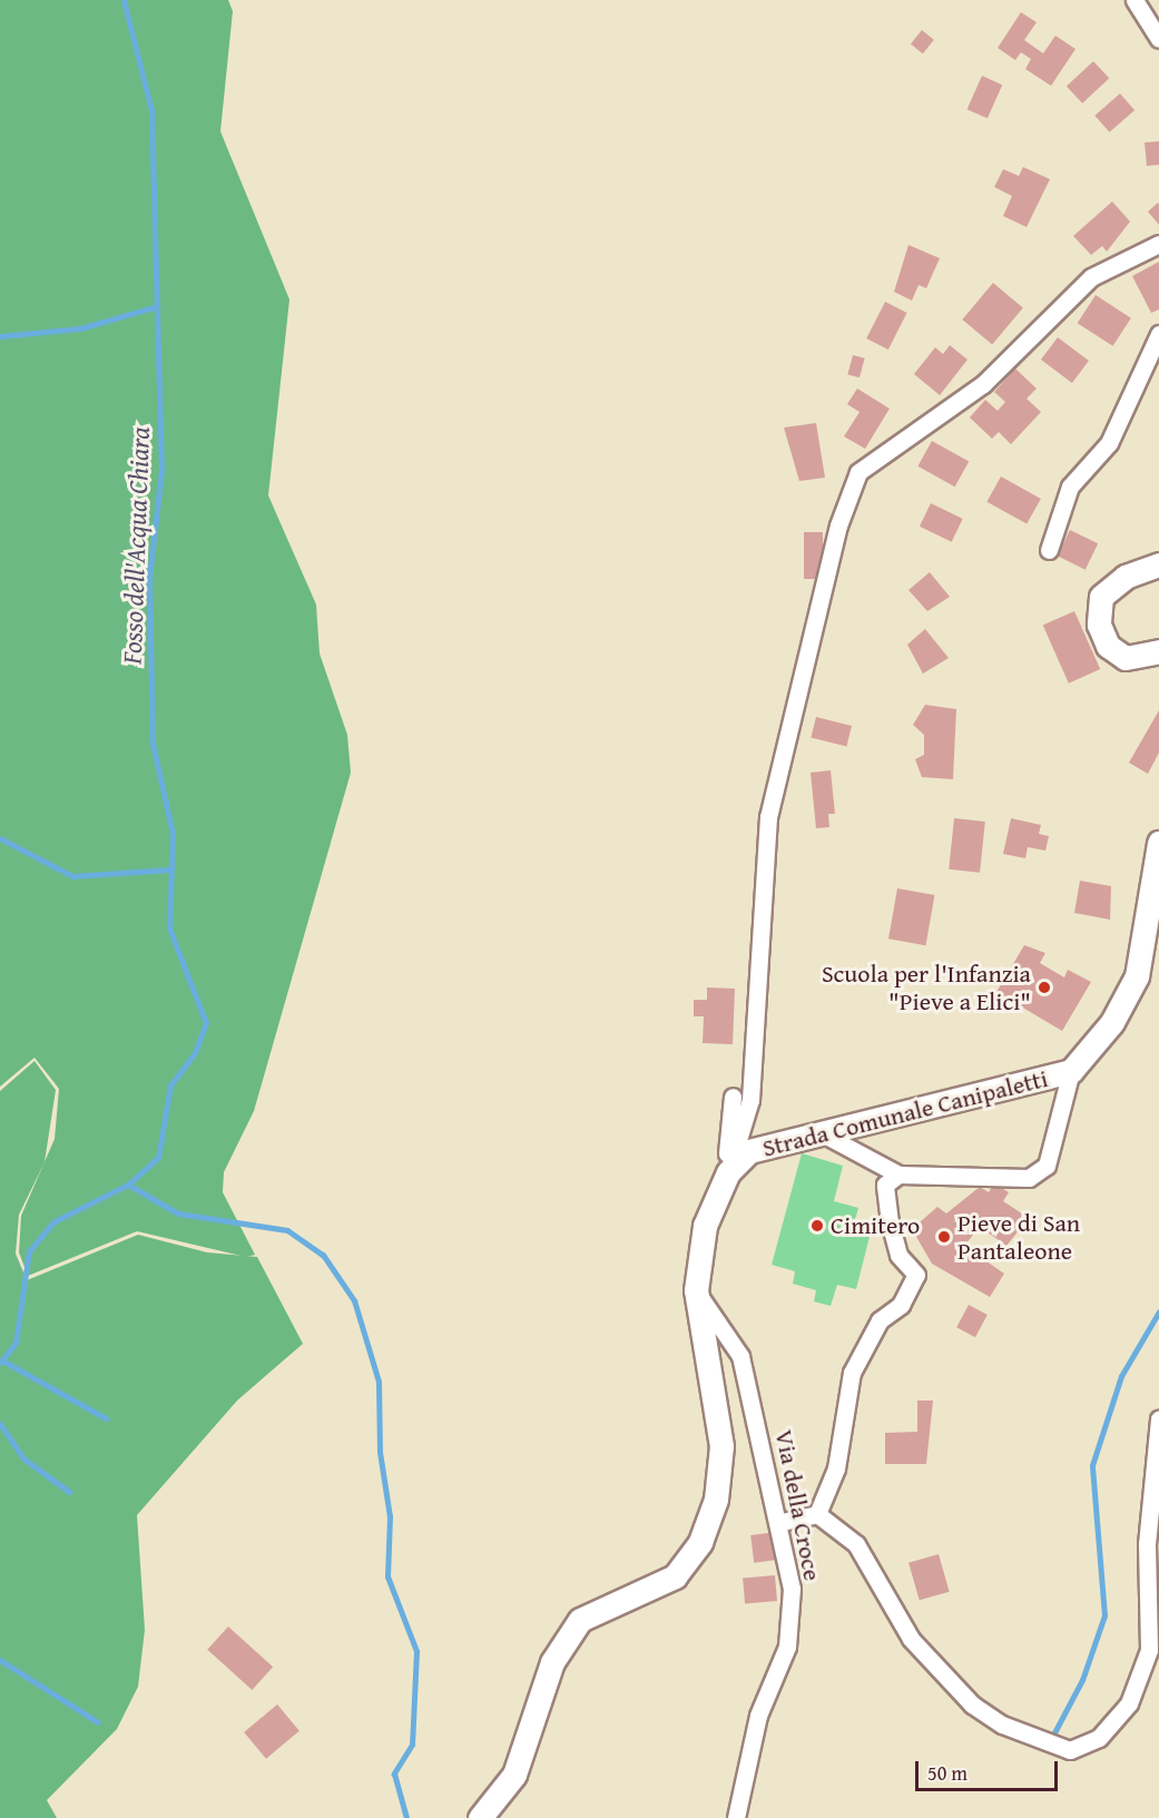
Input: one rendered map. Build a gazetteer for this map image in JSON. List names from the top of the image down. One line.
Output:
{"streets":{"street":["Strada Comunale Canipaletti","Via della Croce"]},"crossings":[["Strada Comunale Canipaletti","Via della Croce"]],"water":["Fosso dell'Acqua Chiara"],"places":["Scuola per l'Infanzia \"Pieve a Elici\"","Cimitero","Pieve di San Pantaleone"],"scale_bar":"50 m"}
